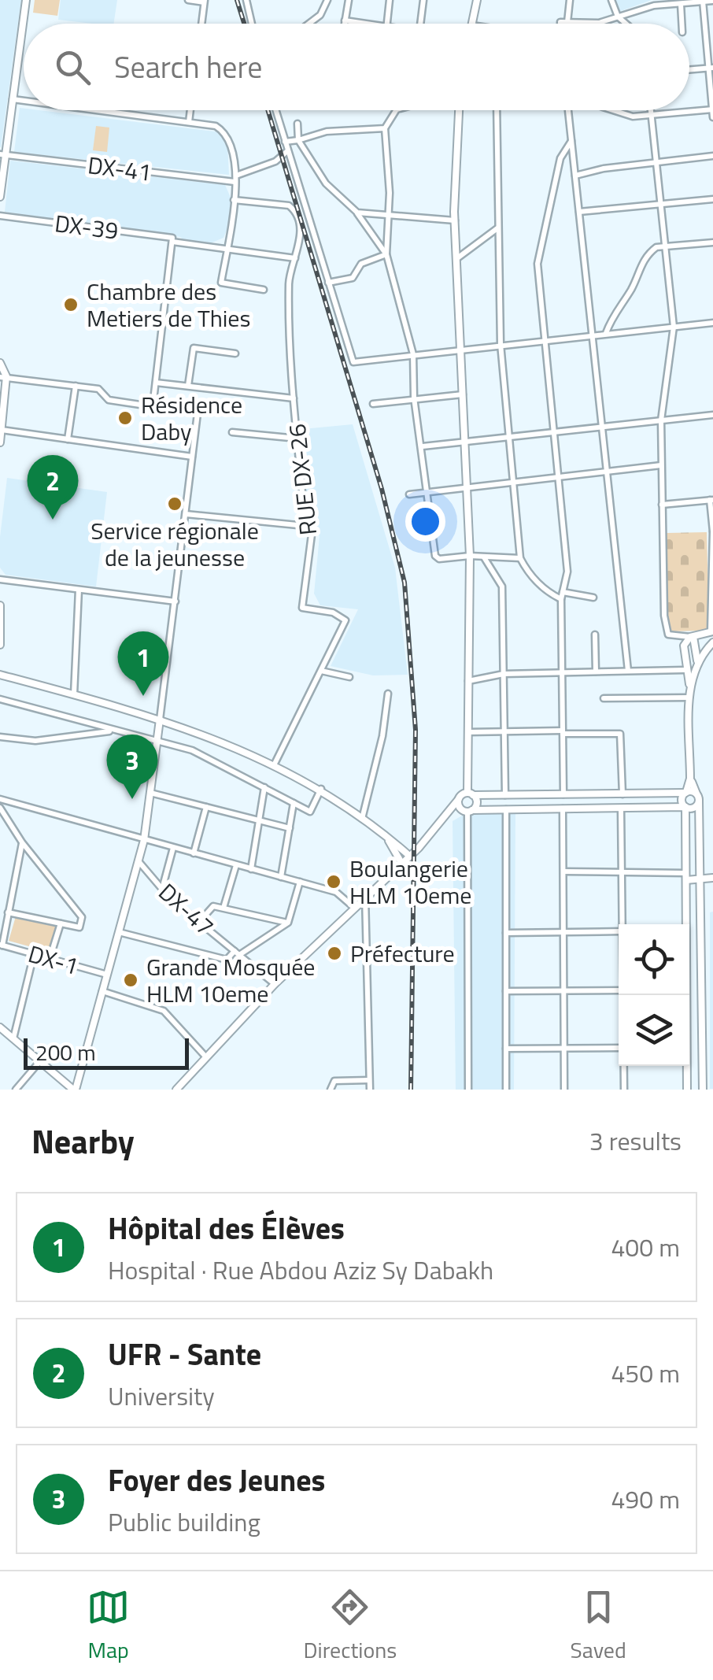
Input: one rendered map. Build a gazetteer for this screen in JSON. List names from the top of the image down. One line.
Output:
{"streets":{"street":["DX-41","DX-39","RUE DX-26","DX-47","DX-1"]},"crossings":[["DX-39","RUE DX-26"]],"places":["Chambre des Metiers de Thies","Résidence Daby","Service régionale de la jeunesse","Boulangerie HLM 10eme","Préfecture","Grande Mosquée HLM 10eme"],"scale_bar":"200 m","page":{"search":"Search here","pins":["2","1","3"],"scale":"200 m","heading":["Nearby","3 results"],"list":[{"mark":"1","name":"Hôpital des Élèves","note":"Hospital · Rue Abdou Aziz Sy Dabakh","value":"400 m"},{"mark":"2","name":"UFR - Sante","note":"University","value":"450 m"},{"mark":"3","name":"Foyer des Jeunes","note":"Public building","value":"490 m"}],"nav":["Map","Directions","Saved"]}}
